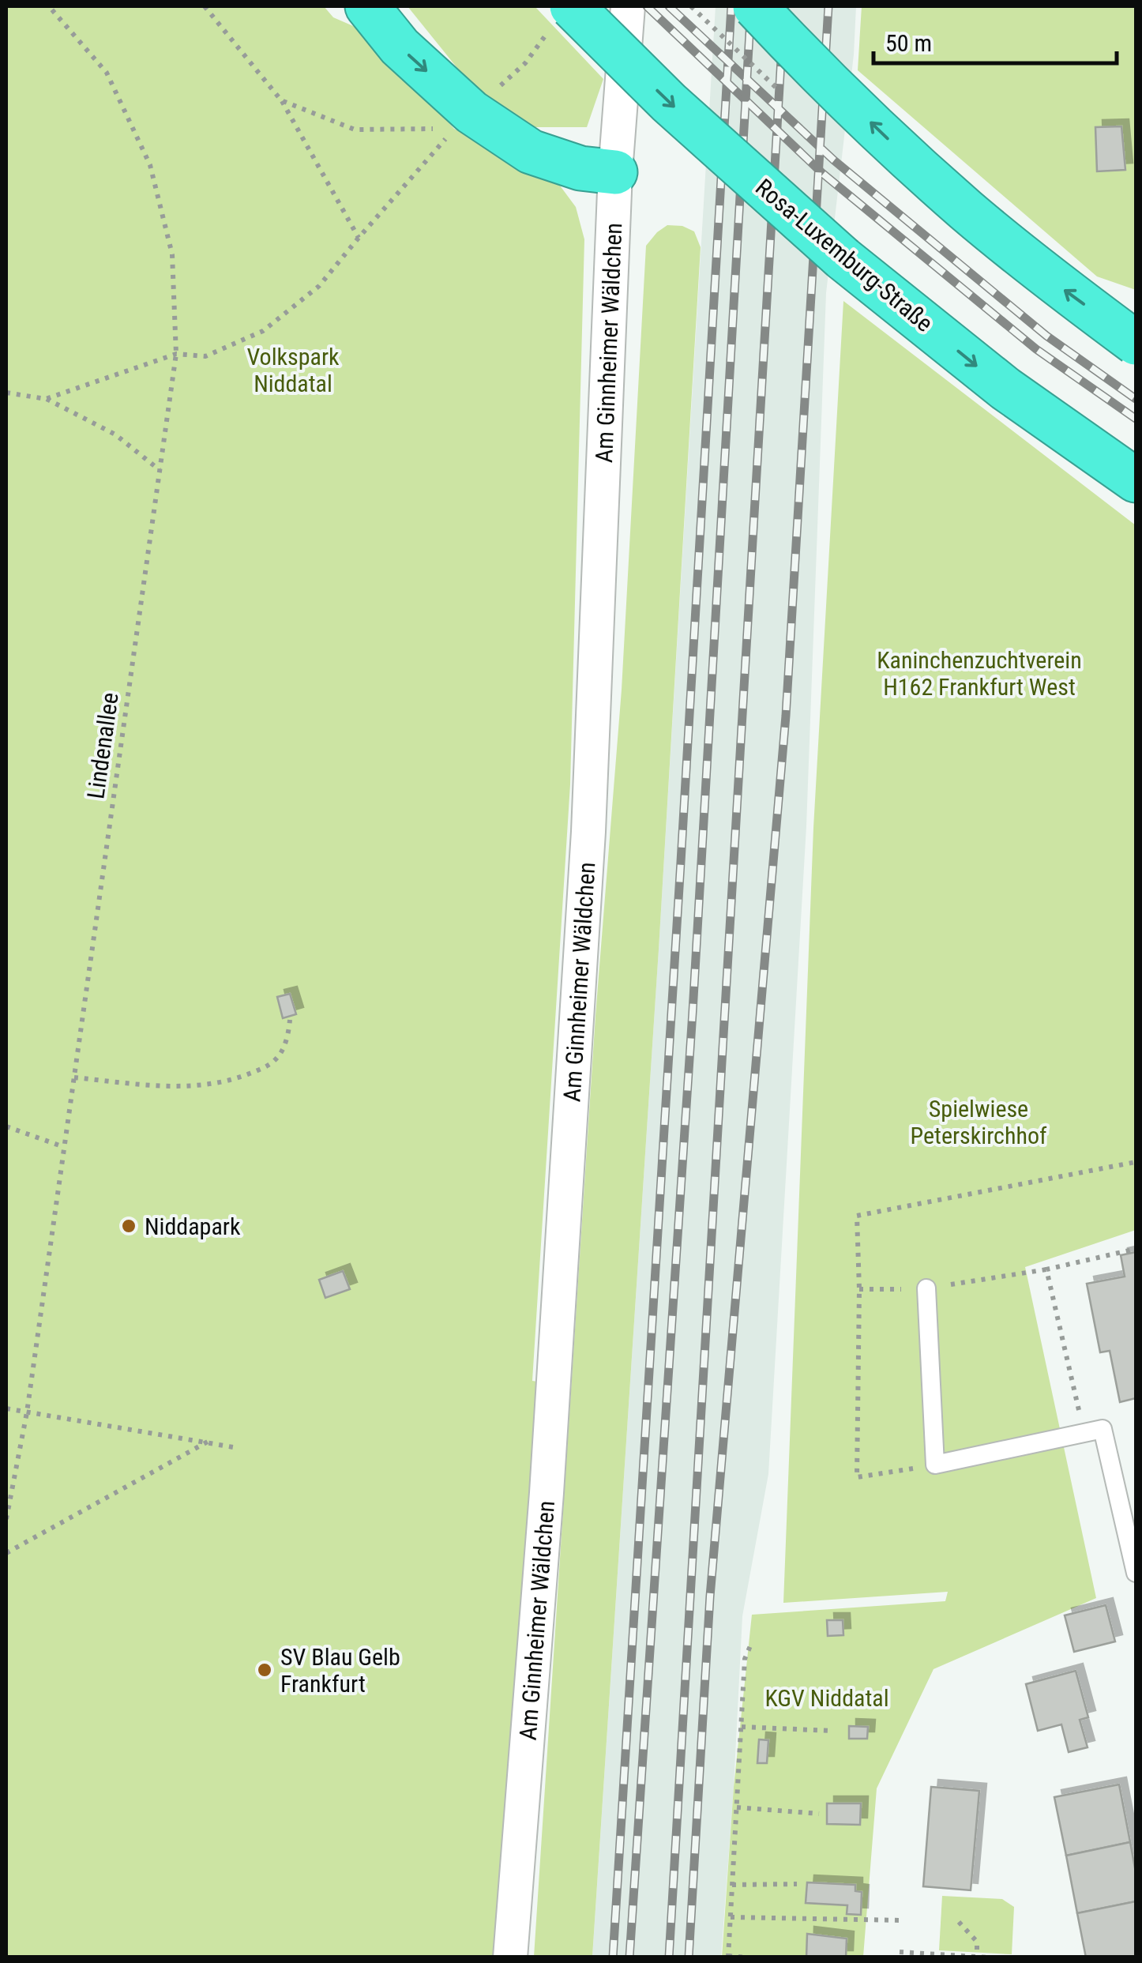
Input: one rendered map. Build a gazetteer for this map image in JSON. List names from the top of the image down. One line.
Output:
{"streets":{"highway":["Rosa-Luxemburg-Straße"],"street":["Am Ginnheimer Wäldchen"],"path":["Lindenallee"]},"parks":["Volkspark Niddatal","Kaninchenzuchtverein H162 Frankfurt West","Spielwiese Peterskirchhof","KGV Niddatal"],"places":["Niddapark","SV Blau Gelb Frankfurt"],"scale_bar":"50 m"}
